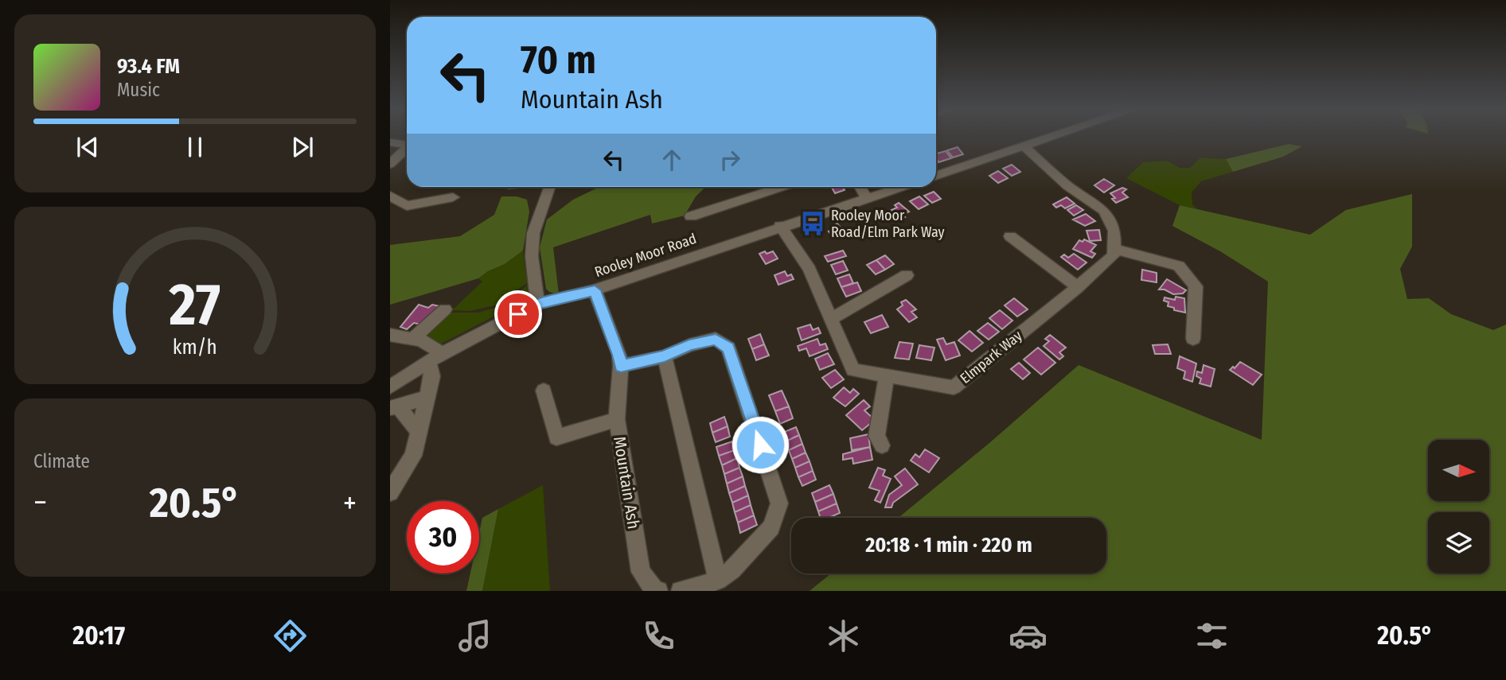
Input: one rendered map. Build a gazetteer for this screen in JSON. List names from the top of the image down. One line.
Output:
{"streets":{"street":["Rooley Moor Road","Elmpark Way","Mountain Ash"]},"crossings":[["Rooley Moor Road","Elmpark Way"],["Rooley Moor Road","Mountain Ash"]],"places":{"bus stop":["Rooley Moor Road/Elm Park Way"]},"north":"right","page":{"turn":["70 m","Mountain Ash"],"song":["93.4 FM","Music"],"tile":"Climate","heat":["−","20.5°","+"],"limit":"30","trip":"20:18 · 1 min · 220 m","tabs":["20:17","20.5°"],"gauge":["27","km/h"]}}
